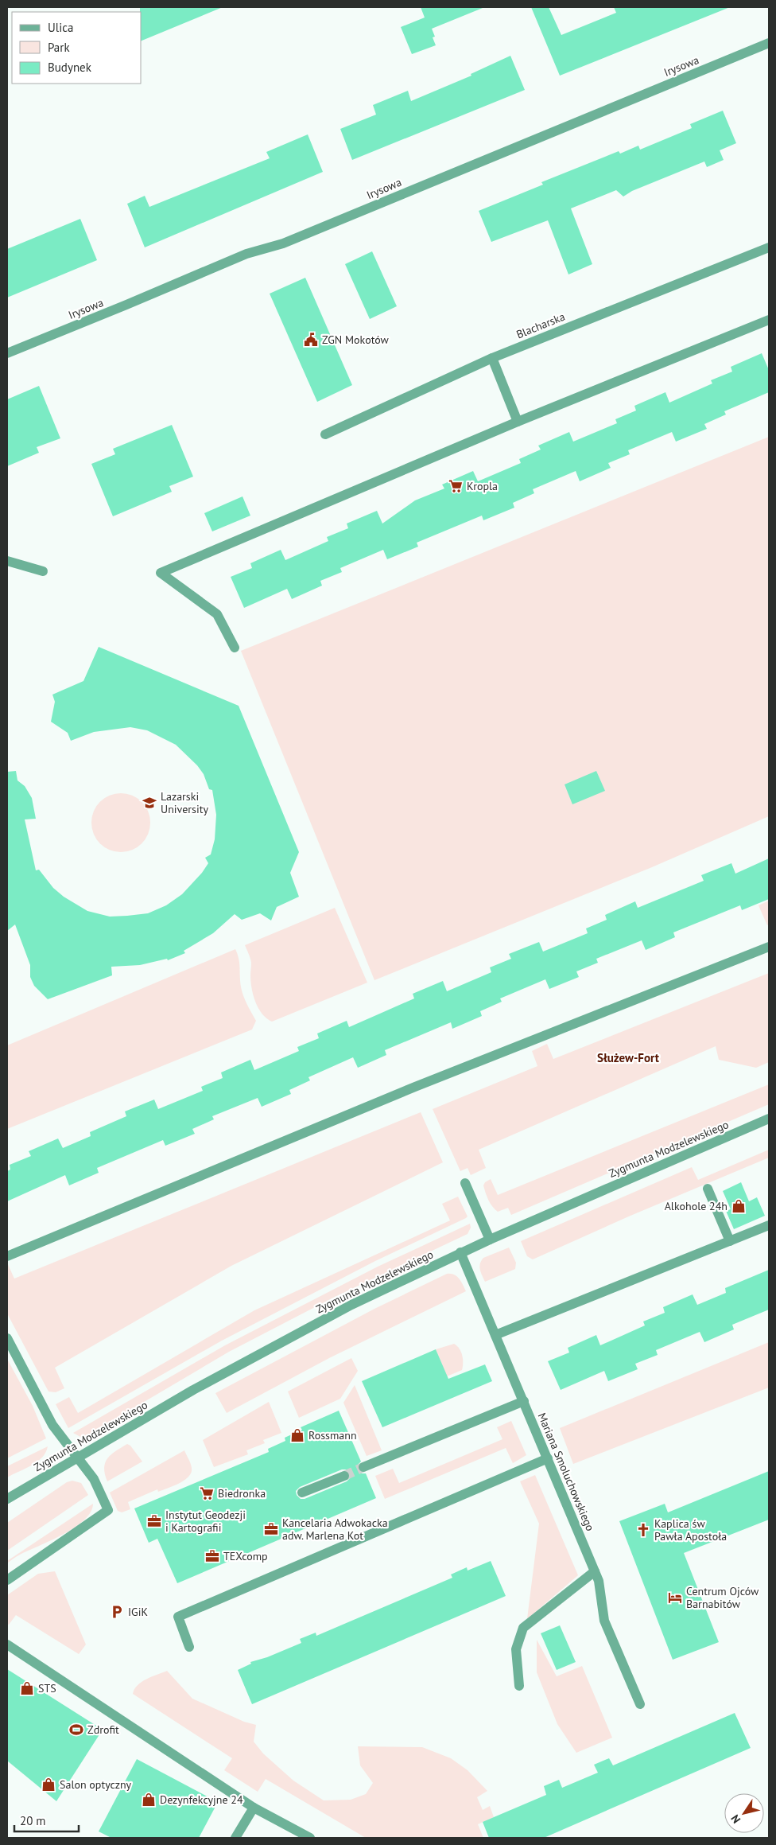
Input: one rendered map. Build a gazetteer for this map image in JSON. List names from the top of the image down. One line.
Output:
{"streets":{"street":["Irysowa","Blacharska","Zygmunta Modzelewskiego","Mariana Smoluchowskiego"]},"crossings":[["Zygmunta Modzelewskiego","Mariana Smoluchowskiego"]],"districts":["Służew-Fort"],"places":{"public building":["ZGN Mokotów"],"supermarket":["Kropla","Biedronka"],"school or university":["Lazarski University"],"shop":["Alkohole 24h","Rossmann","STS","Salon optyczny","Dezynfekcyjne 24"],"office":["Instytut Geodezji i Kartografii","Kancelaria Adwokacka adw. Marlena Kot","TEXcomp"],"church":["Kaplica św Pawła Apostoła"],"hotel":["Centrum Ojców Barnabitów"],"parking":["IGiK"],"sports":["Zdrofit"]},"legend":["Ulica","Park","Budynek"],"scale_bar":"20 m","north":"bottom left"}
